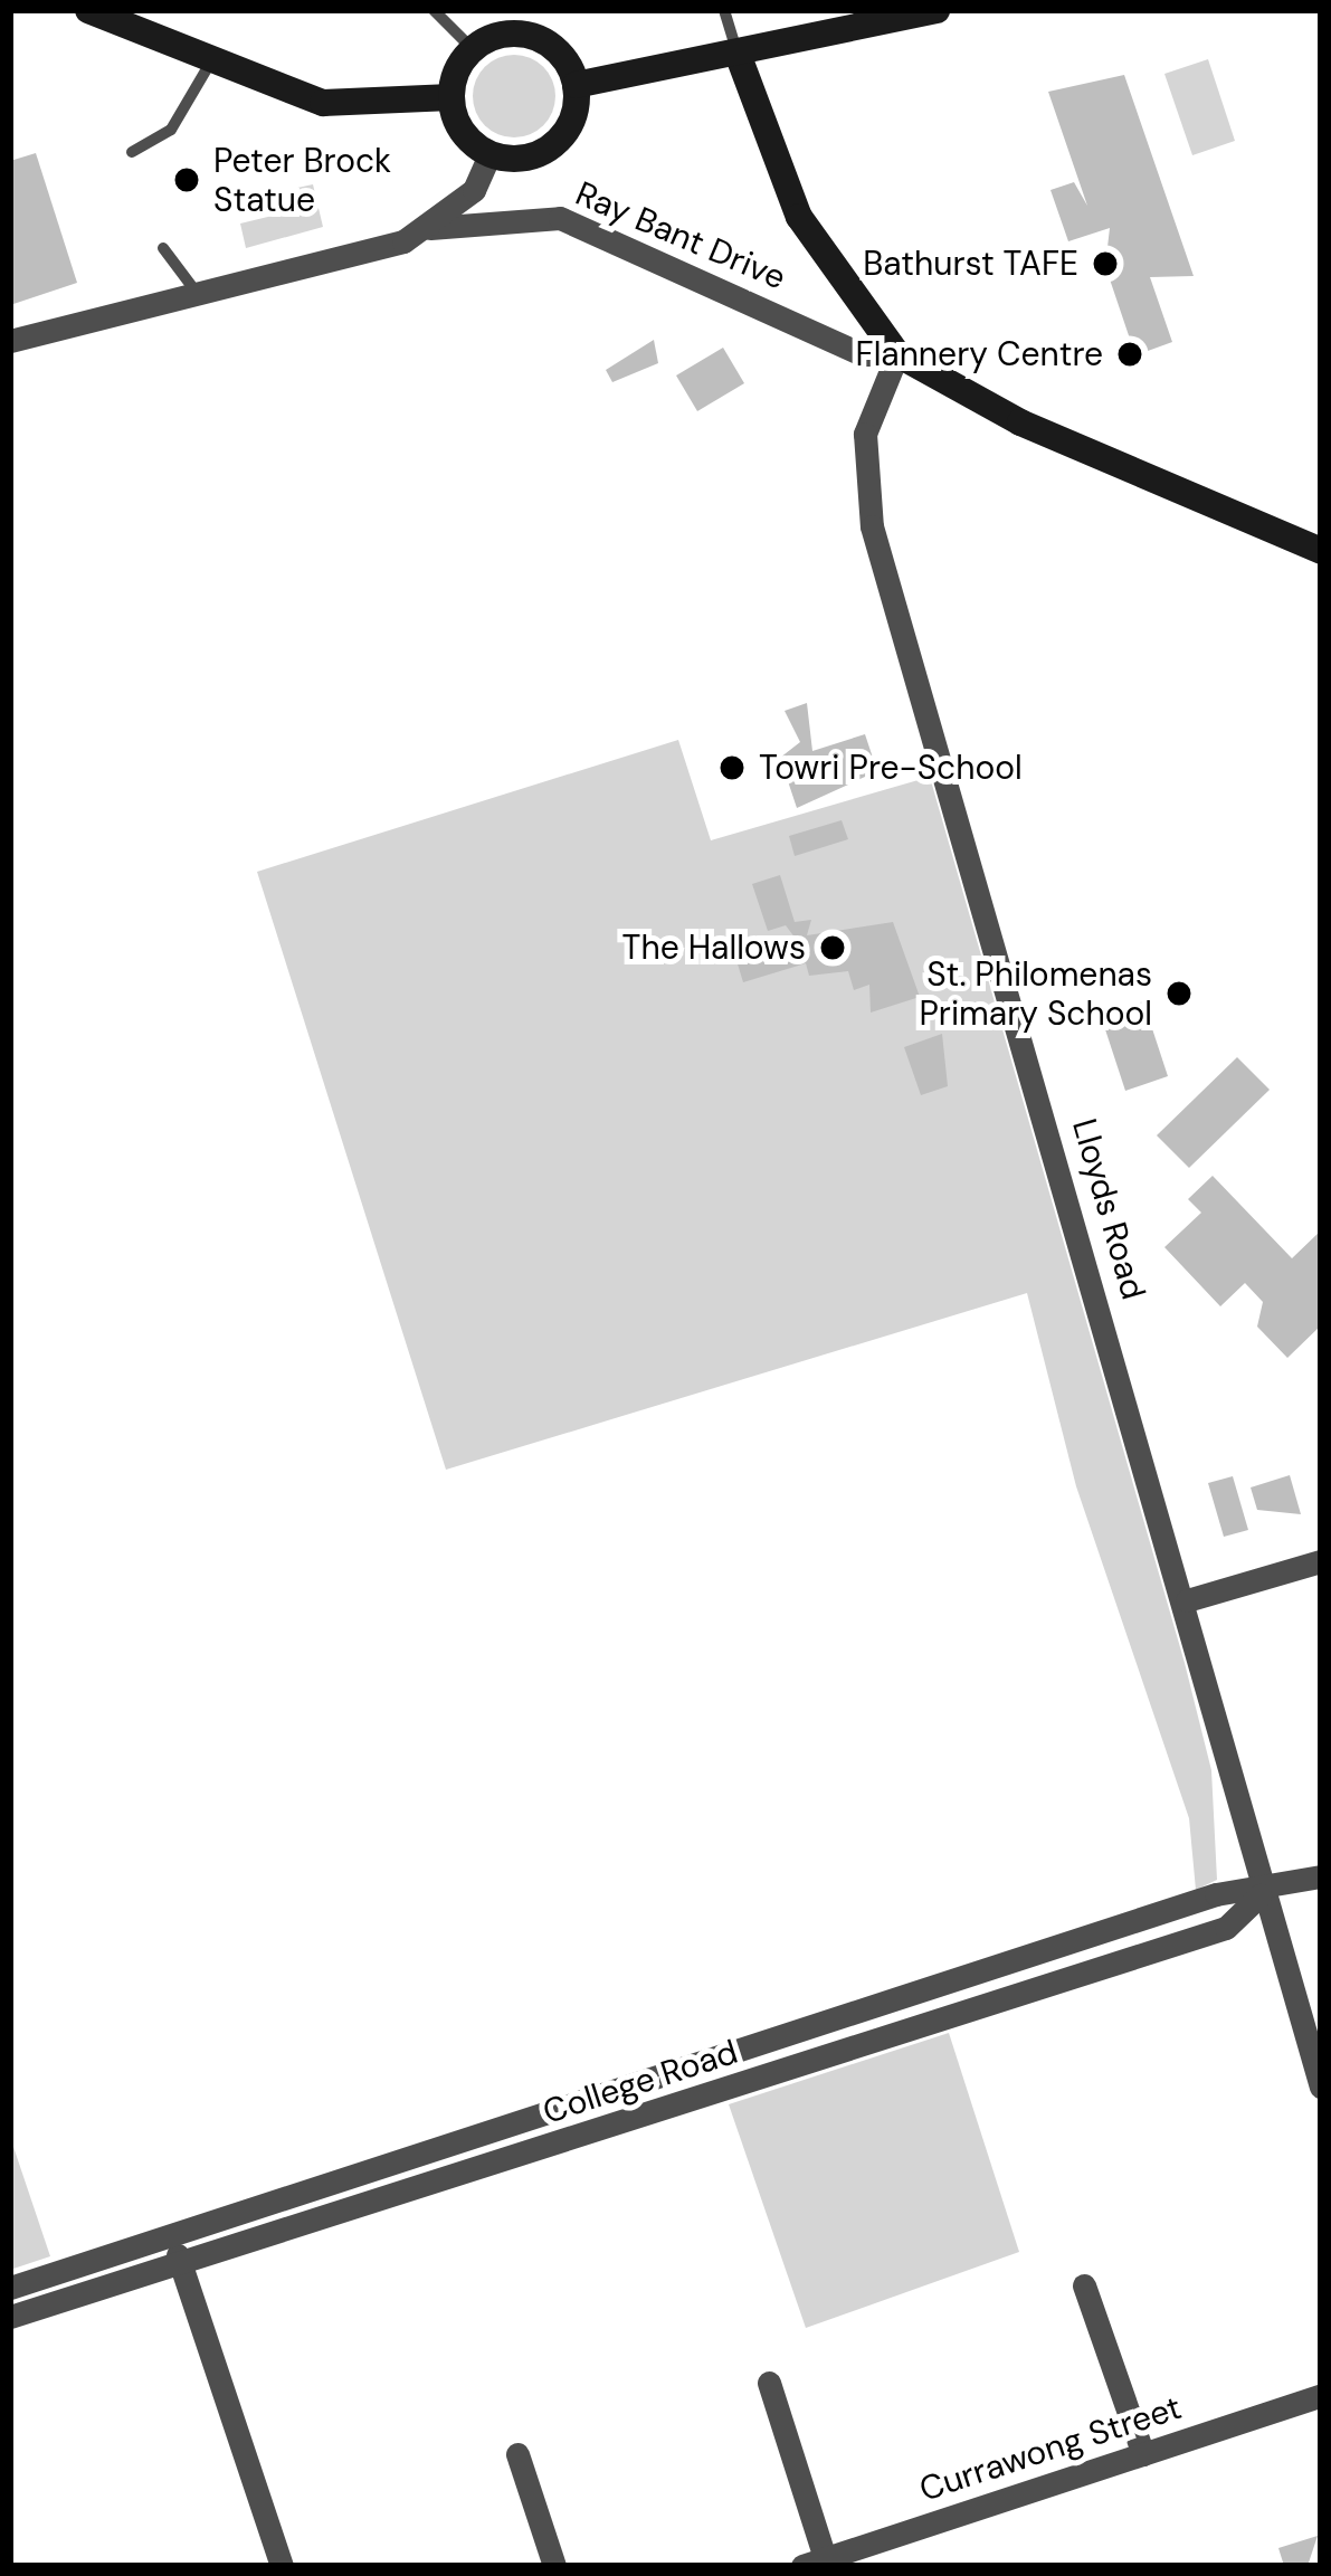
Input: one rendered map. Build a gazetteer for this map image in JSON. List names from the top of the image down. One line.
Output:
{"streets":{"street":["Ray Bant Drive","Lloyds Road","College Road","Currawong Street"]},"crossings":[["Ray Bant Drive","Lloyds Road"],["Lloyds Road","College Road"]],"places":["Peter Brock Statue","Bathurst TAFE","Flannery Centre","Towri Pre-School","The Hallows","St. Philomenas Primary School"]}
